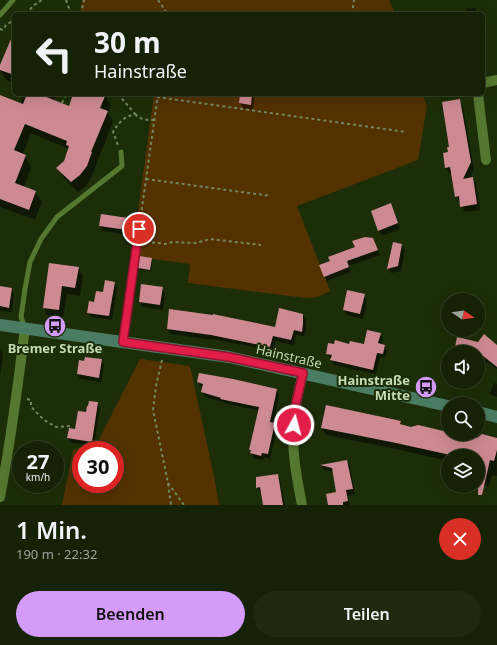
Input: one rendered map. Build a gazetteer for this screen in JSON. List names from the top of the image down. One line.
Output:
{"streets":{"street":["Hainstraße"]},"places":{"bus stop":["Bremer Straße","Hainstraße Mitte"]},"north":"right","page":{"turn":["30 m","Hainstraße"],"speed":"27 km/h","limit":"30","heading":["1 Min.","190 m · 22:32"],"buttons":["Beenden","Teilen"]}}
